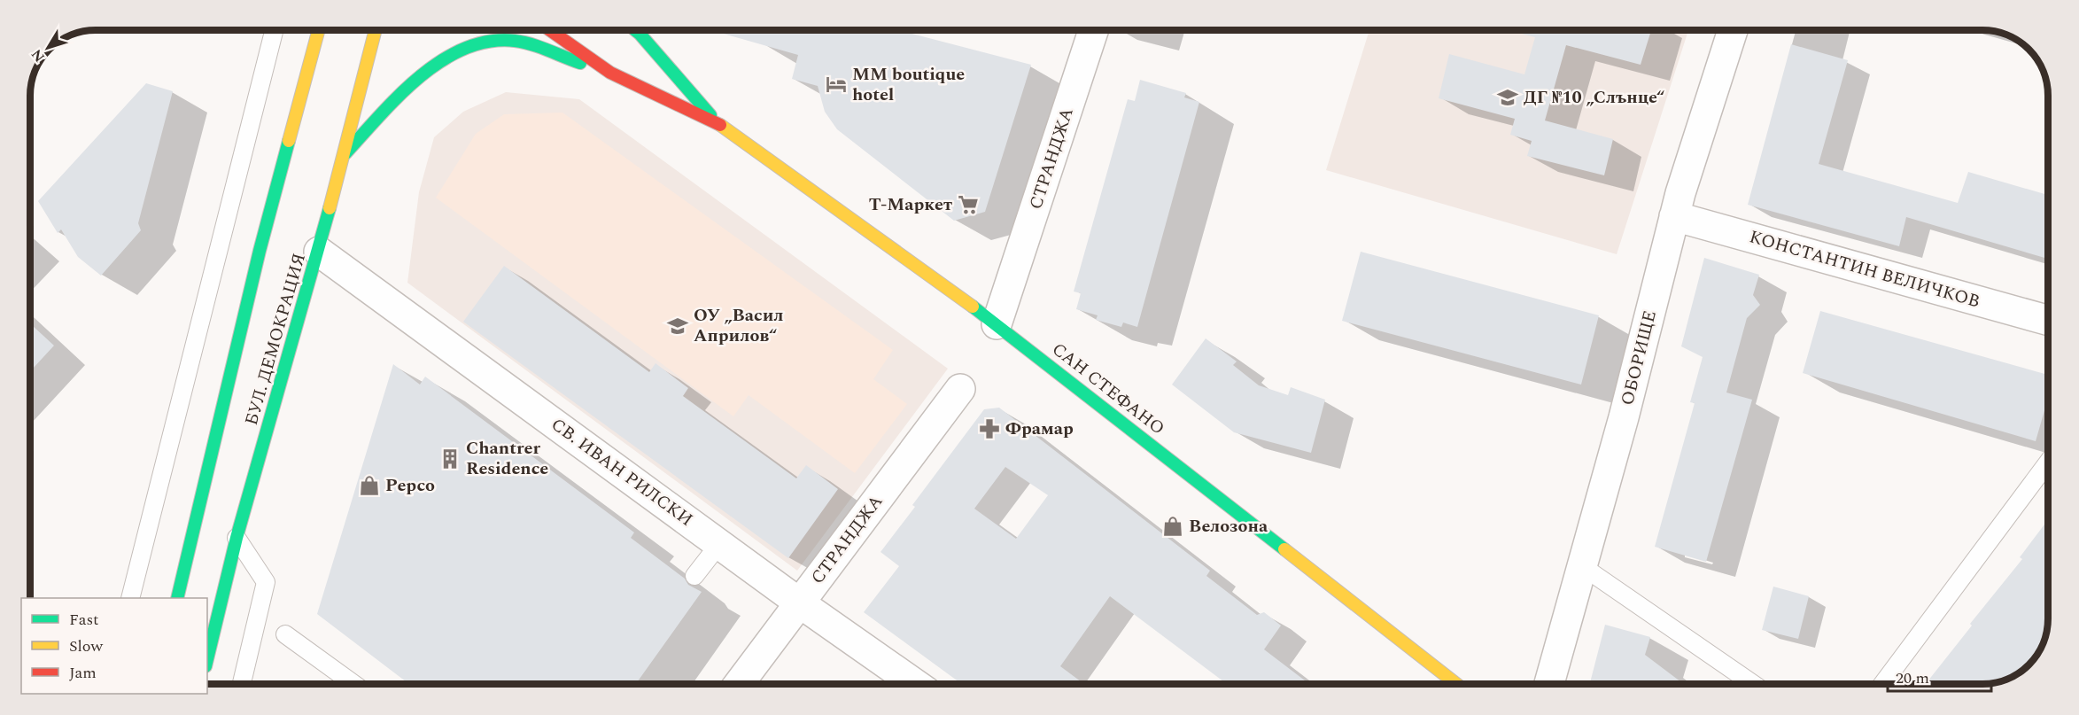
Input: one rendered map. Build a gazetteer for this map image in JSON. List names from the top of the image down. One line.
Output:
{"streets":{"main road":["БУЛ. ДЕМОКРАЦИЯ","САН СТЕФАНО"],"street":["СТРАНДЖА","КОНСТАНТИН ВЕЛИЧКОВ","ОБОРИЩЕ","СВ. ИВАН РИЛСКИ"]},"crossings":[["СТРАНДЖА","САН СТЕФАНО"],["СТРАНДЖА","СВ. ИВАН РИЛСКИ"],["КОНСТАНТИН ВЕЛИЧКОВ","ОБОРИЩЕ"],["БУЛ. ДЕМОКРАЦИЯ","СВ. ИВАН РИЛСКИ"]],"places":{"hotel":["MM boutique hotel"],"school or university":["ДГ №10 „Слънце“","ОУ „Васил Априлов“"],"supermarket":["Т-Маркет"],"pharmacy":["Фрамар"],"building":["Chantrer Residence"],"shop":["Pepco","Велозона"]},"legend":["Fast","Slow","Jam"],"scale_bar":"20 m","north":"bottom left"}
